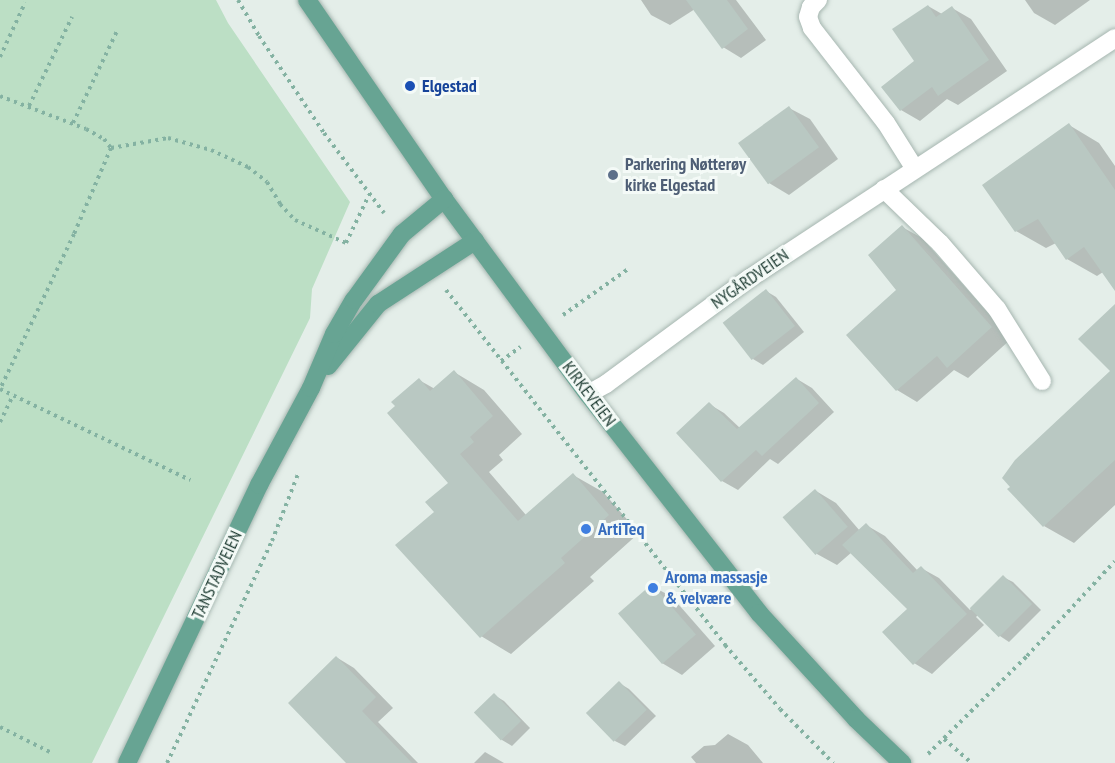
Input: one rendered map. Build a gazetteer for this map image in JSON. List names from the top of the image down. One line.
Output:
{"streets":{"main road":["KIRKEVEIEN","TANSTADVEIEN"],"street":["NYGÅRDVEIEN"]},"crossings":[["NYGÅRDVEIEN","KIRKEVEIEN"],["KIRKEVEIEN","TANSTADVEIEN"]],"places":["Elgestad","Parkering Nøtterøy kirke Elgestad","ArtiTeq","Aroma massasje & velvære"]}
